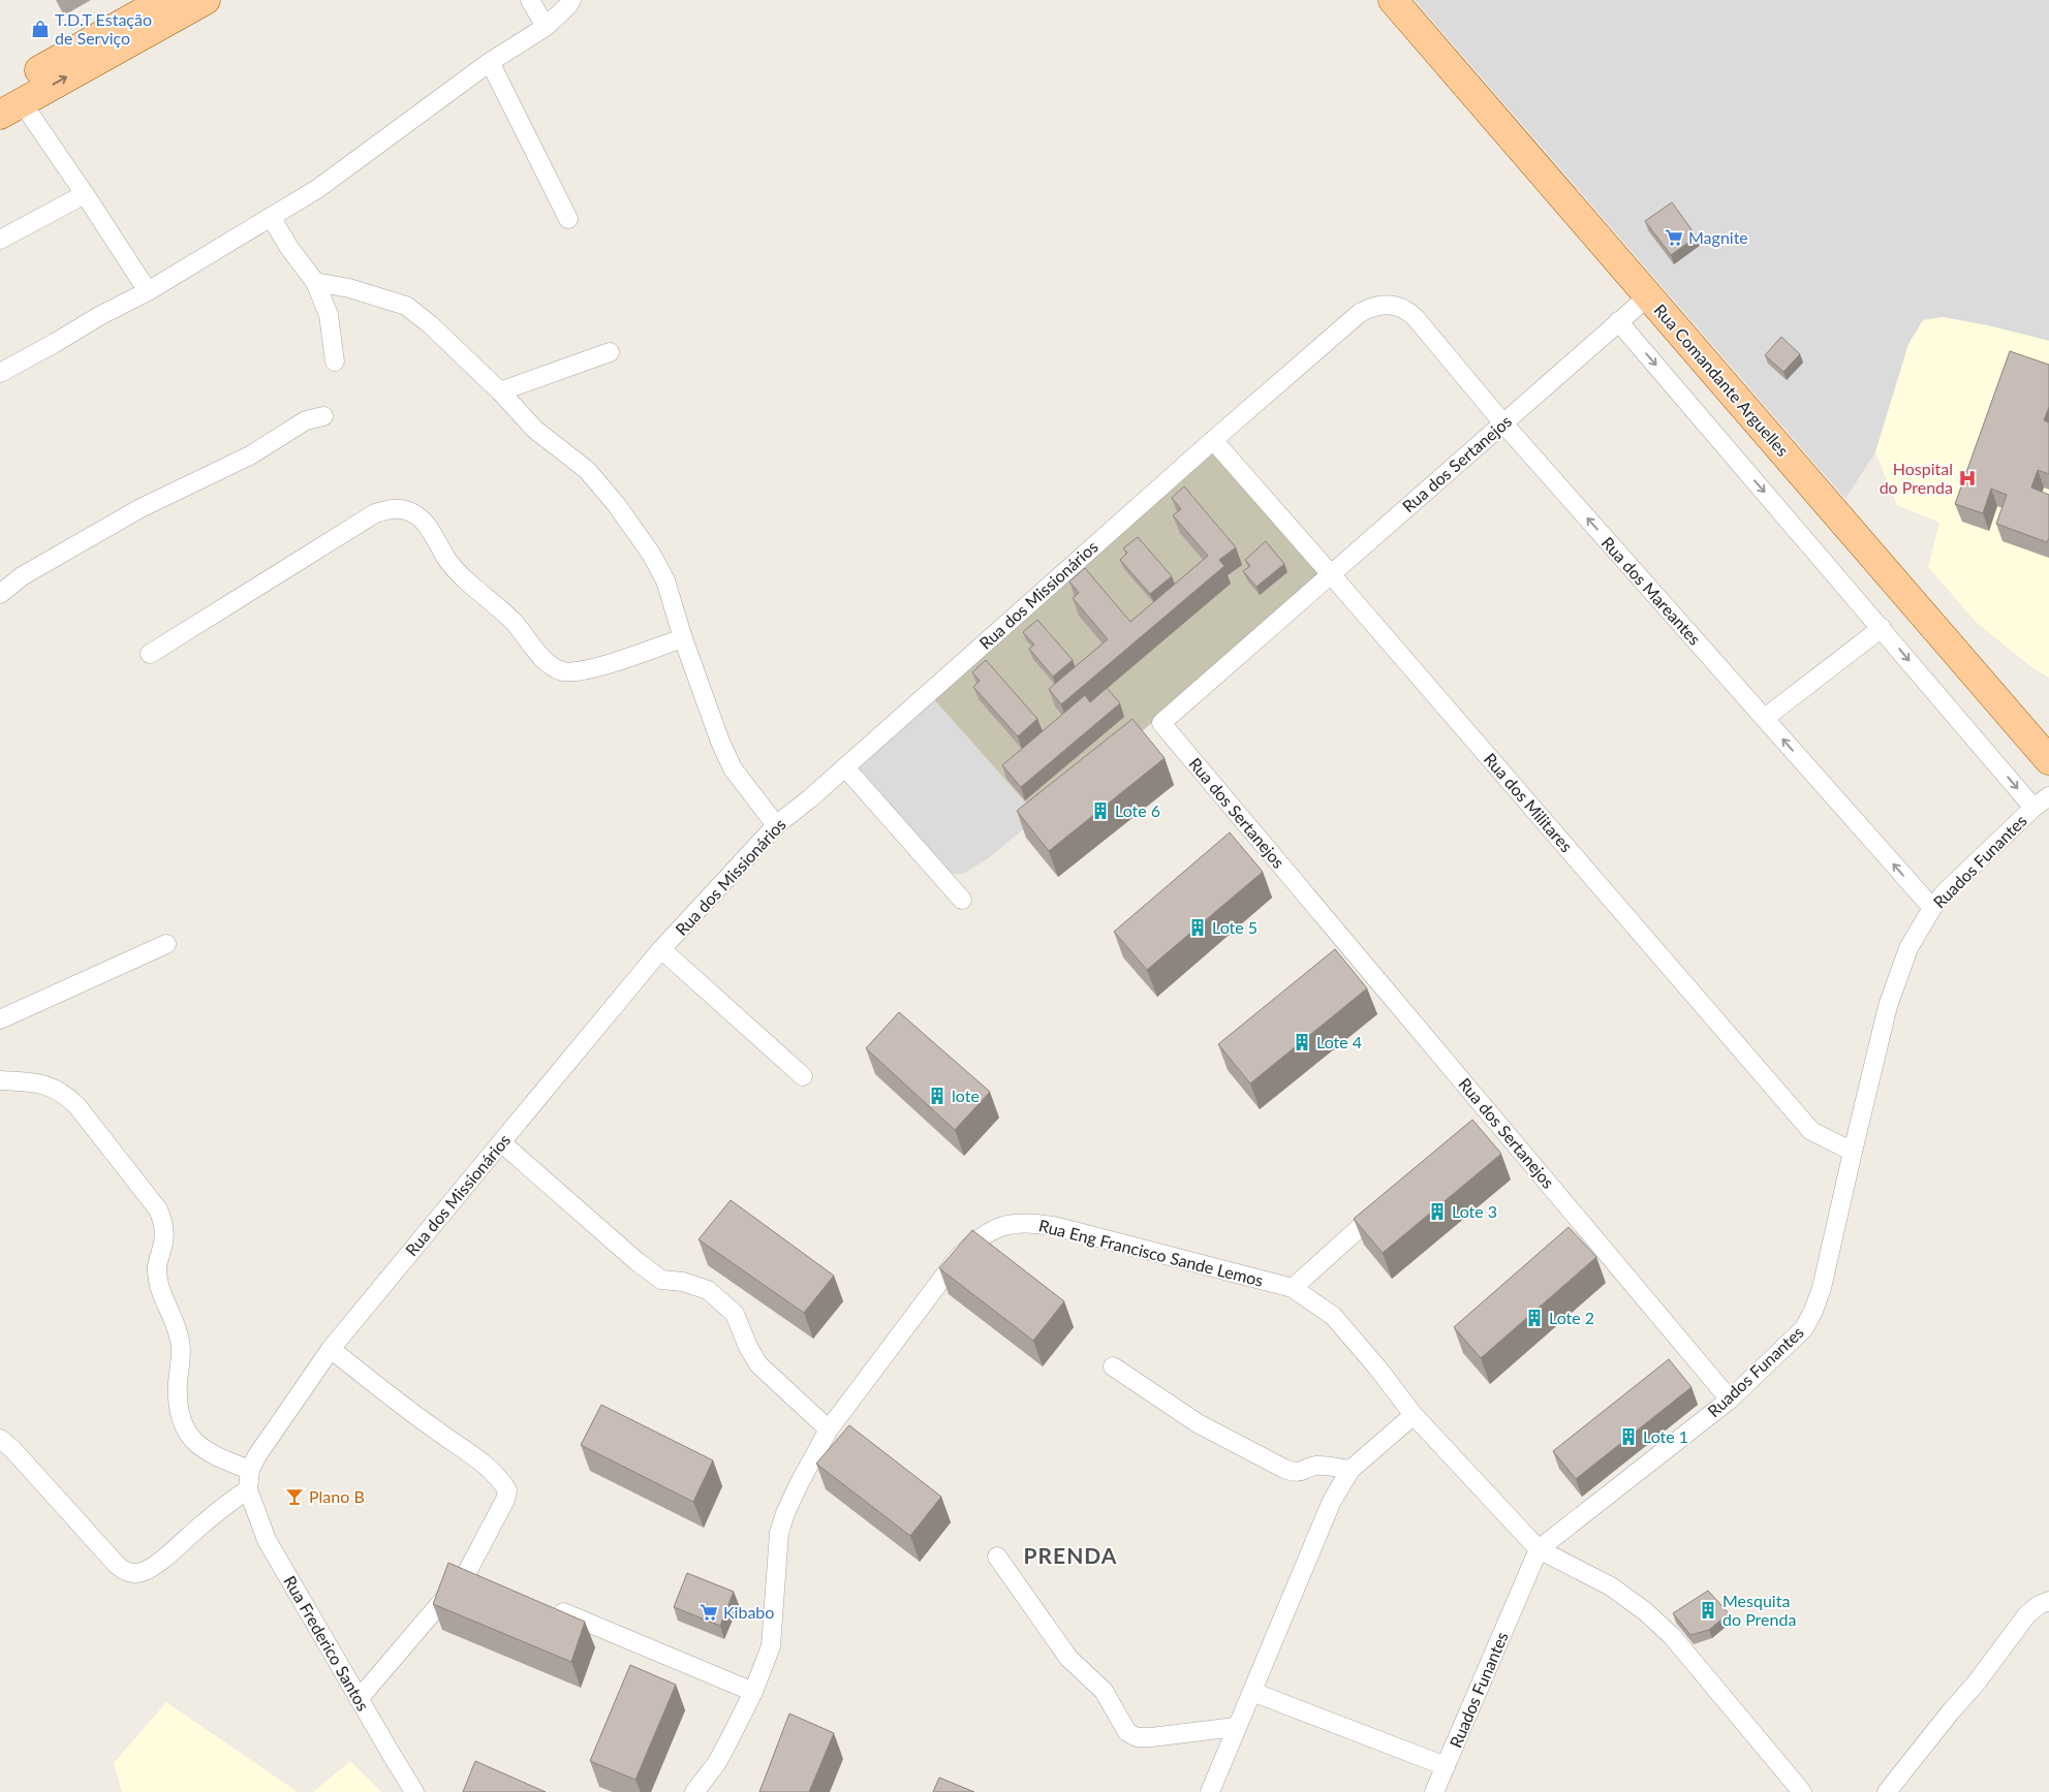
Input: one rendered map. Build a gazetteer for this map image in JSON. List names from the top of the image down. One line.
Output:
{"streets":{"main road":["Rua Comandante Arguelles"],"street":["Rua dos Sertanejos","Rua dos Mareantes","Rua dos Missionários","Rua dos Militares","Ruados Funantes","Rua Eng Francisco Sande Lemos","Rua Frederico Santos"]},"crossings":[["Rua Comandante Arguelles","Rua dos Sertanejos"],["Rua dos Sertanejos","Rua dos Mareantes"],["Rua dos Sertanejos","Rua dos Militares"],["Rua dos Sertanejos","Ruados Funantes"],["Rua dos Mareantes","Rua dos Missionários"],["Rua dos Mareantes","Ruados Funantes"],["Rua dos Missionários","Rua dos Militares"],["Rua dos Missionários","Rua Frederico Santos"],["Rua dos Militares","Ruados Funantes"],["Ruados Funantes","Rua Eng Francisco Sande Lemos"]],"districts":["PRENDA"],"places":{"shop":["T.D.T Estação de Serviço"],"supermarket":["Magnite","Kibabo"],"hospital":["Hospital do Prenda"],"building":["Lote 6","Lote 5","Lote 4","lote","Lote 3","Lote 2","Lote 1","Mesquita do Prenda"],"bar":["Plano B"]}}
